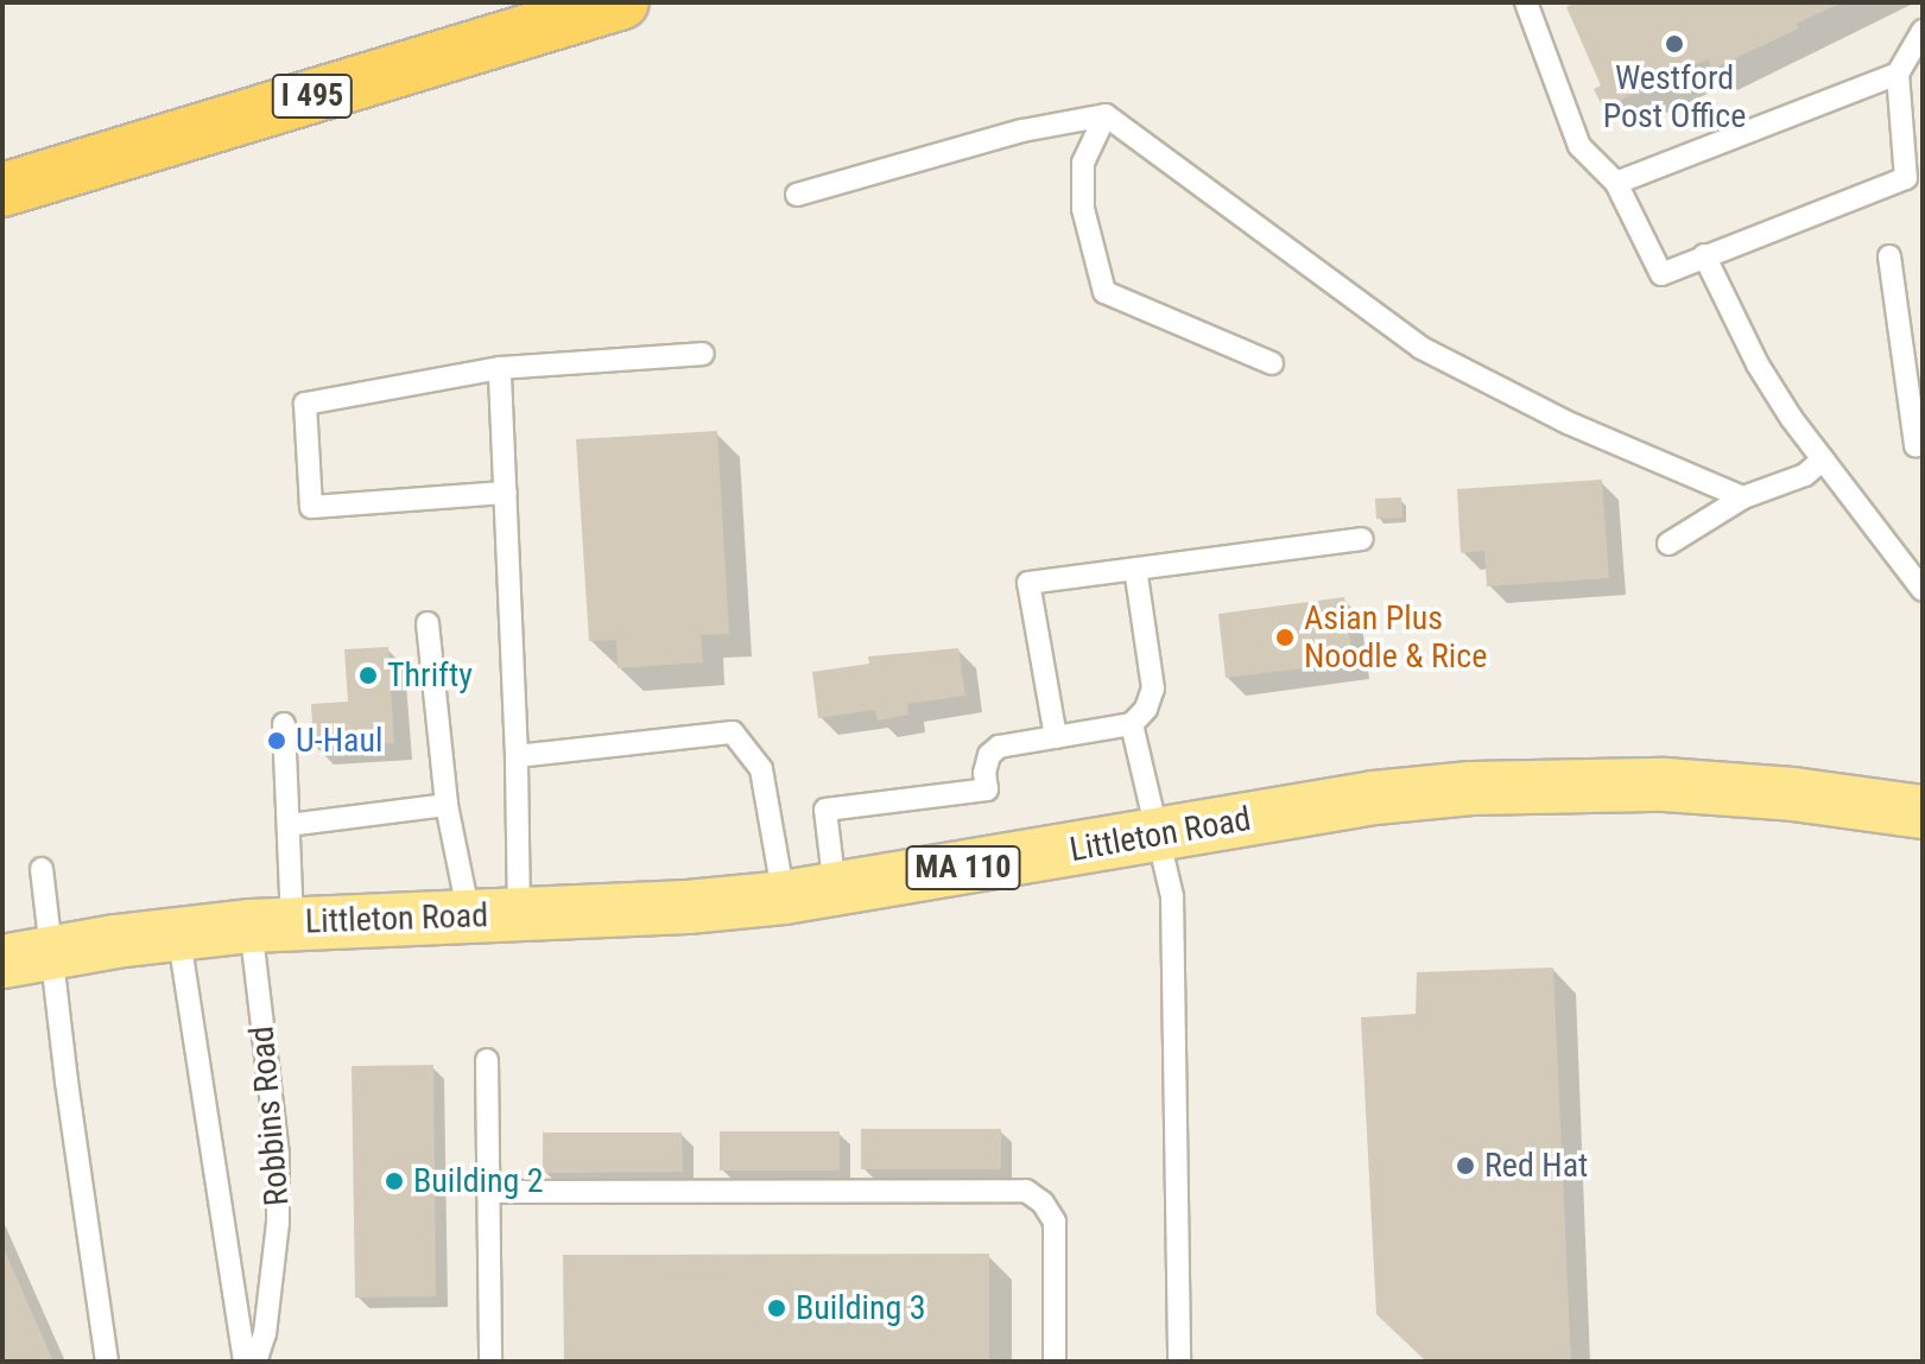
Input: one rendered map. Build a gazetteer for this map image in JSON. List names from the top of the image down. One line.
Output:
{"streets":{"highway":["I 495"],"main road":["Littleton Road","MA 110"],"lane":["Robbins Road"]},"crossings":[["Littleton Road","Robbins Road"]],"places":["Westford Post Office","Asian Plus Noodle & Rice","Thrifty","U-Haul","Red Hat","Building 2","Building 3"]}
